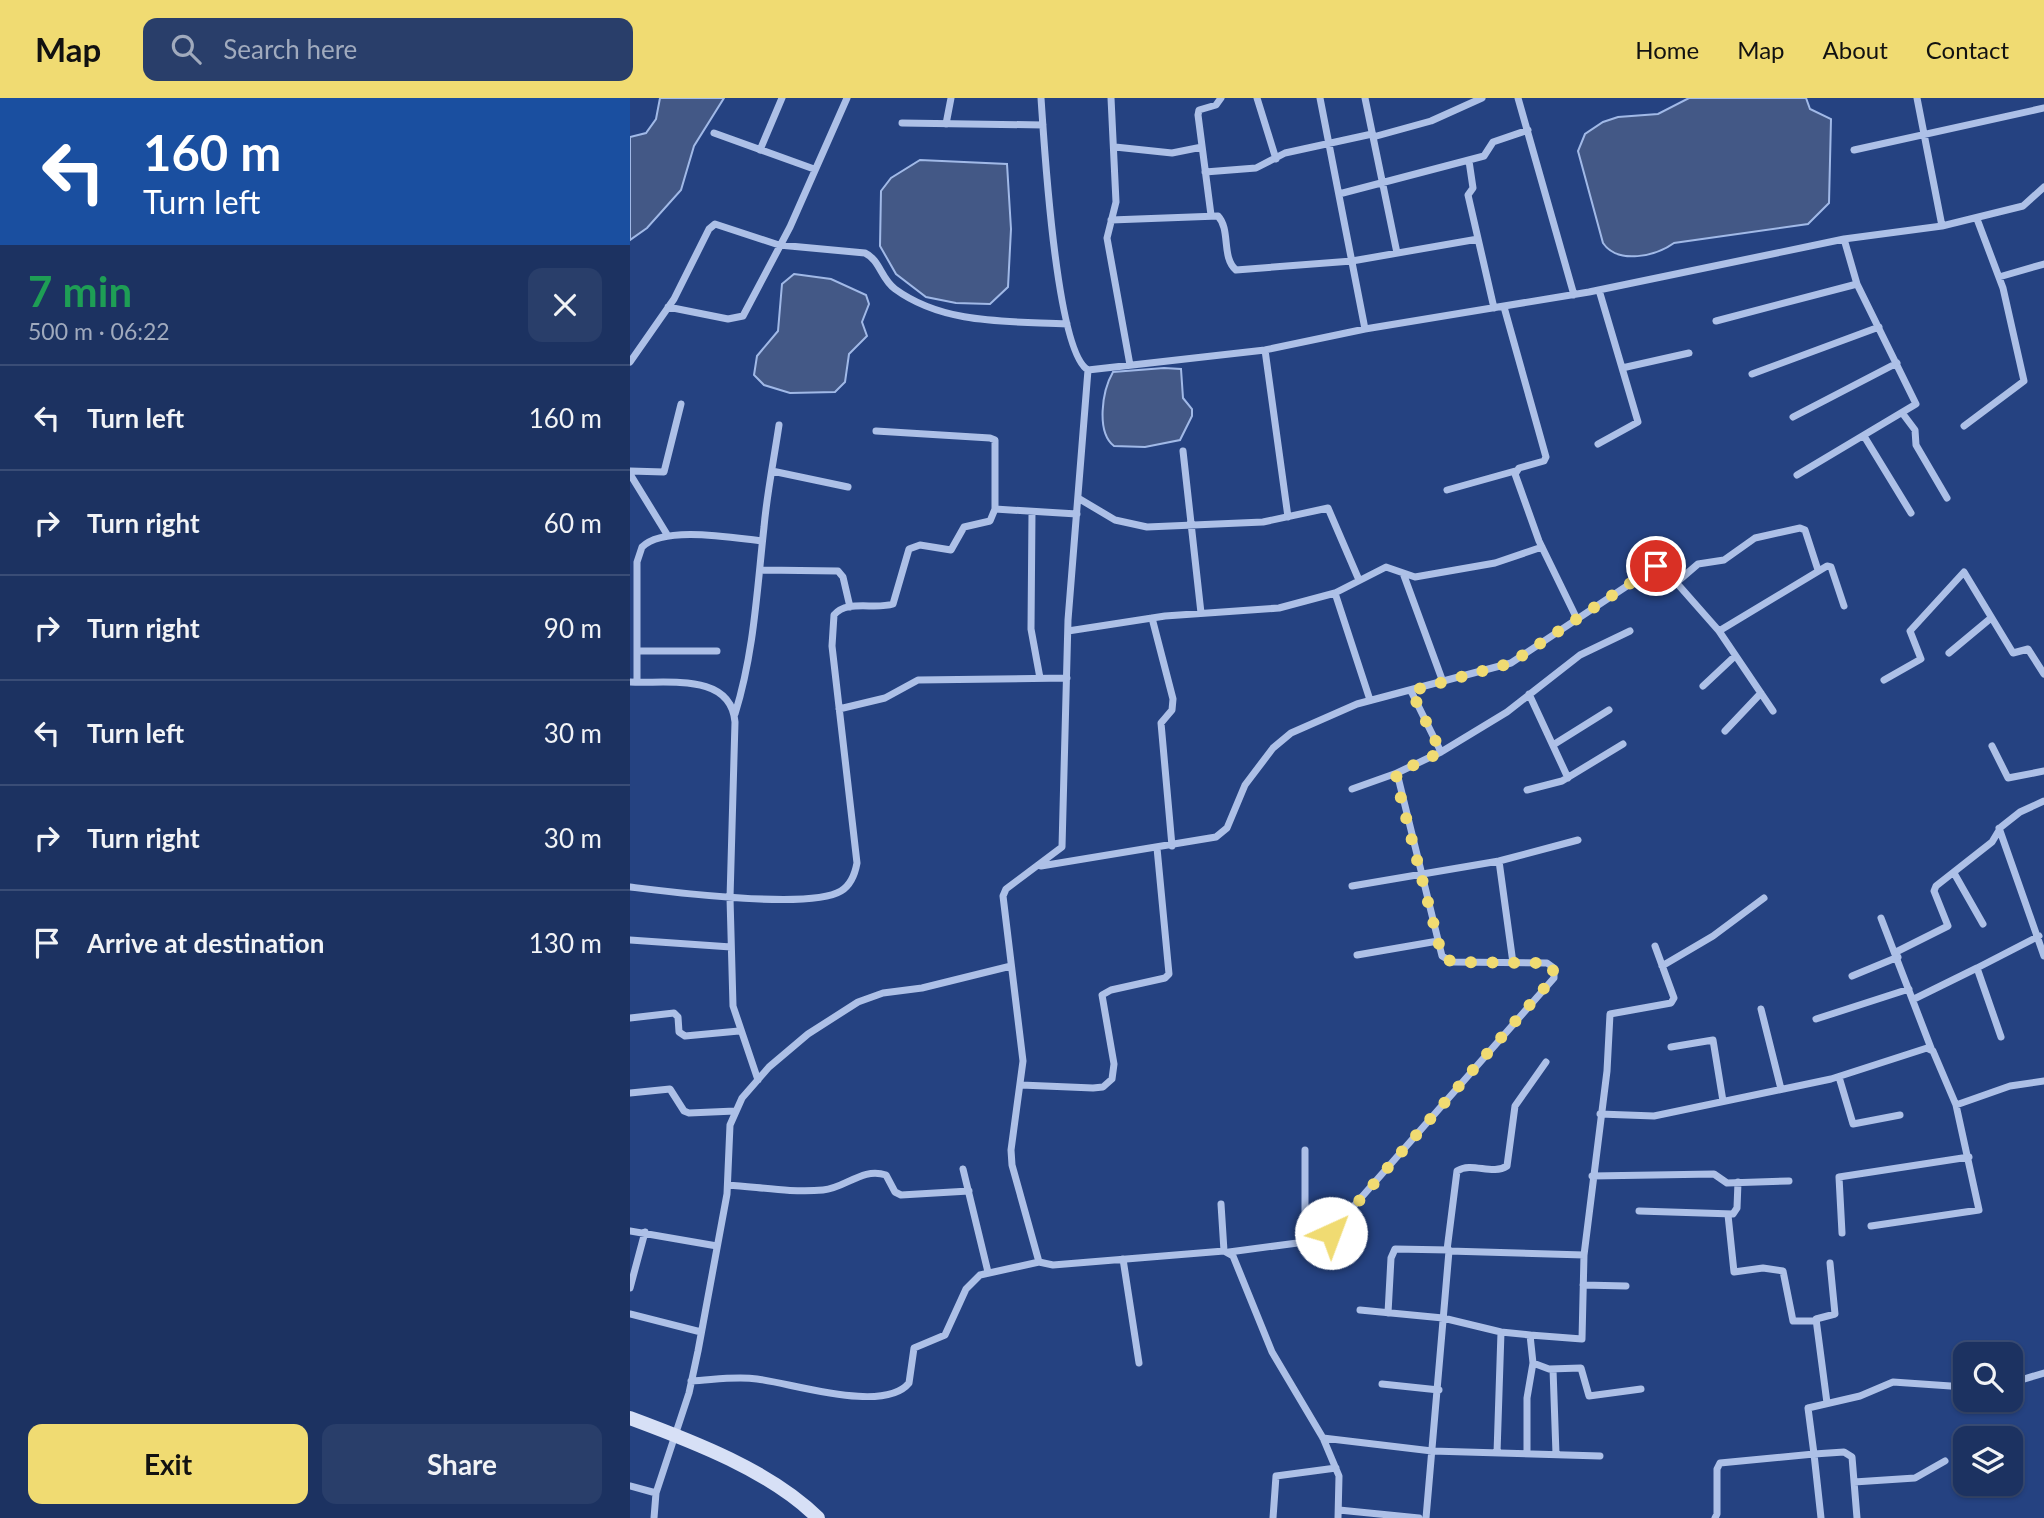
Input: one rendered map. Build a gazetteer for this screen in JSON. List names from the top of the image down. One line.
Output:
{"page":{"header":"Map","search":"Search here","nav":["Home","Map","About","Contact"],"turn":["160 m","Turn left"],"heading":["7 min","500 m · 06:22"],"list":[{"name":"Turn left","value":"160 m"},{"name":"Turn right","value":"60 m"},{"name":"Turn right","value":"90 m"},{"name":"Turn left","value":"30 m"},{"name":"Turn right","value":"30 m"},{"name":"Arrive at destination","value":"130 m"}],"buttons":["Exit","Share"]}}
